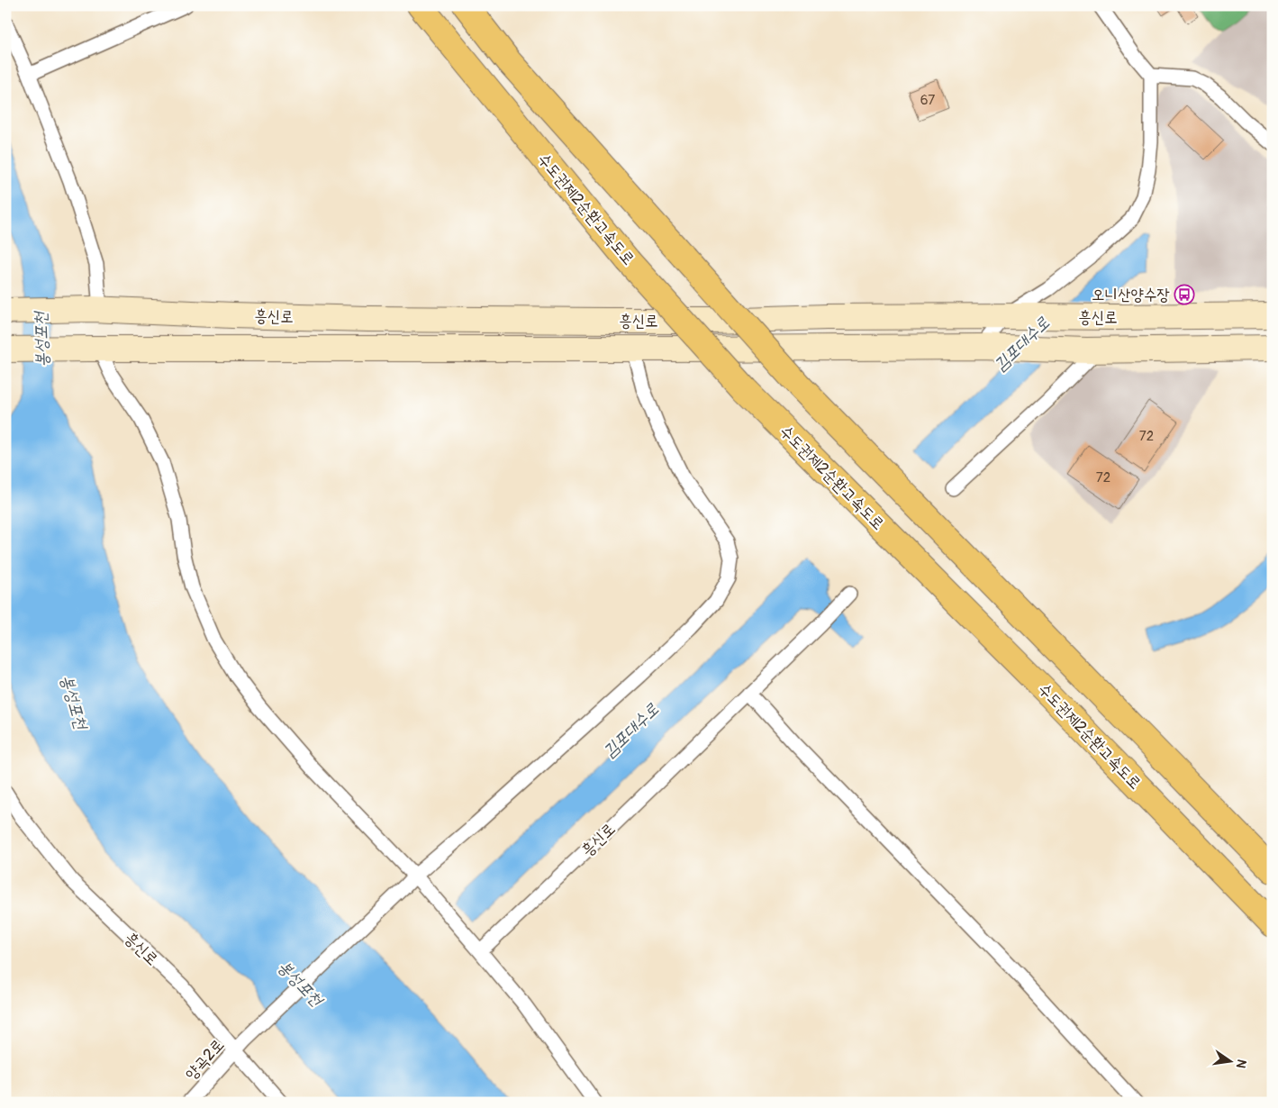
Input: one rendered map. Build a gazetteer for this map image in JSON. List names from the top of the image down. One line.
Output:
{"streets":{"highway":["수도권제2순환고속도로"],"main road":["흥신로"],"lane":["양곡2로"]},"crossings":[["흥신로","양곡2로"]],"water":["봉성포천","김포대수로"],"places":{"bus stop":["오니산양수장"]},"house_numbers":["67","72","72"],"north":"right"}
